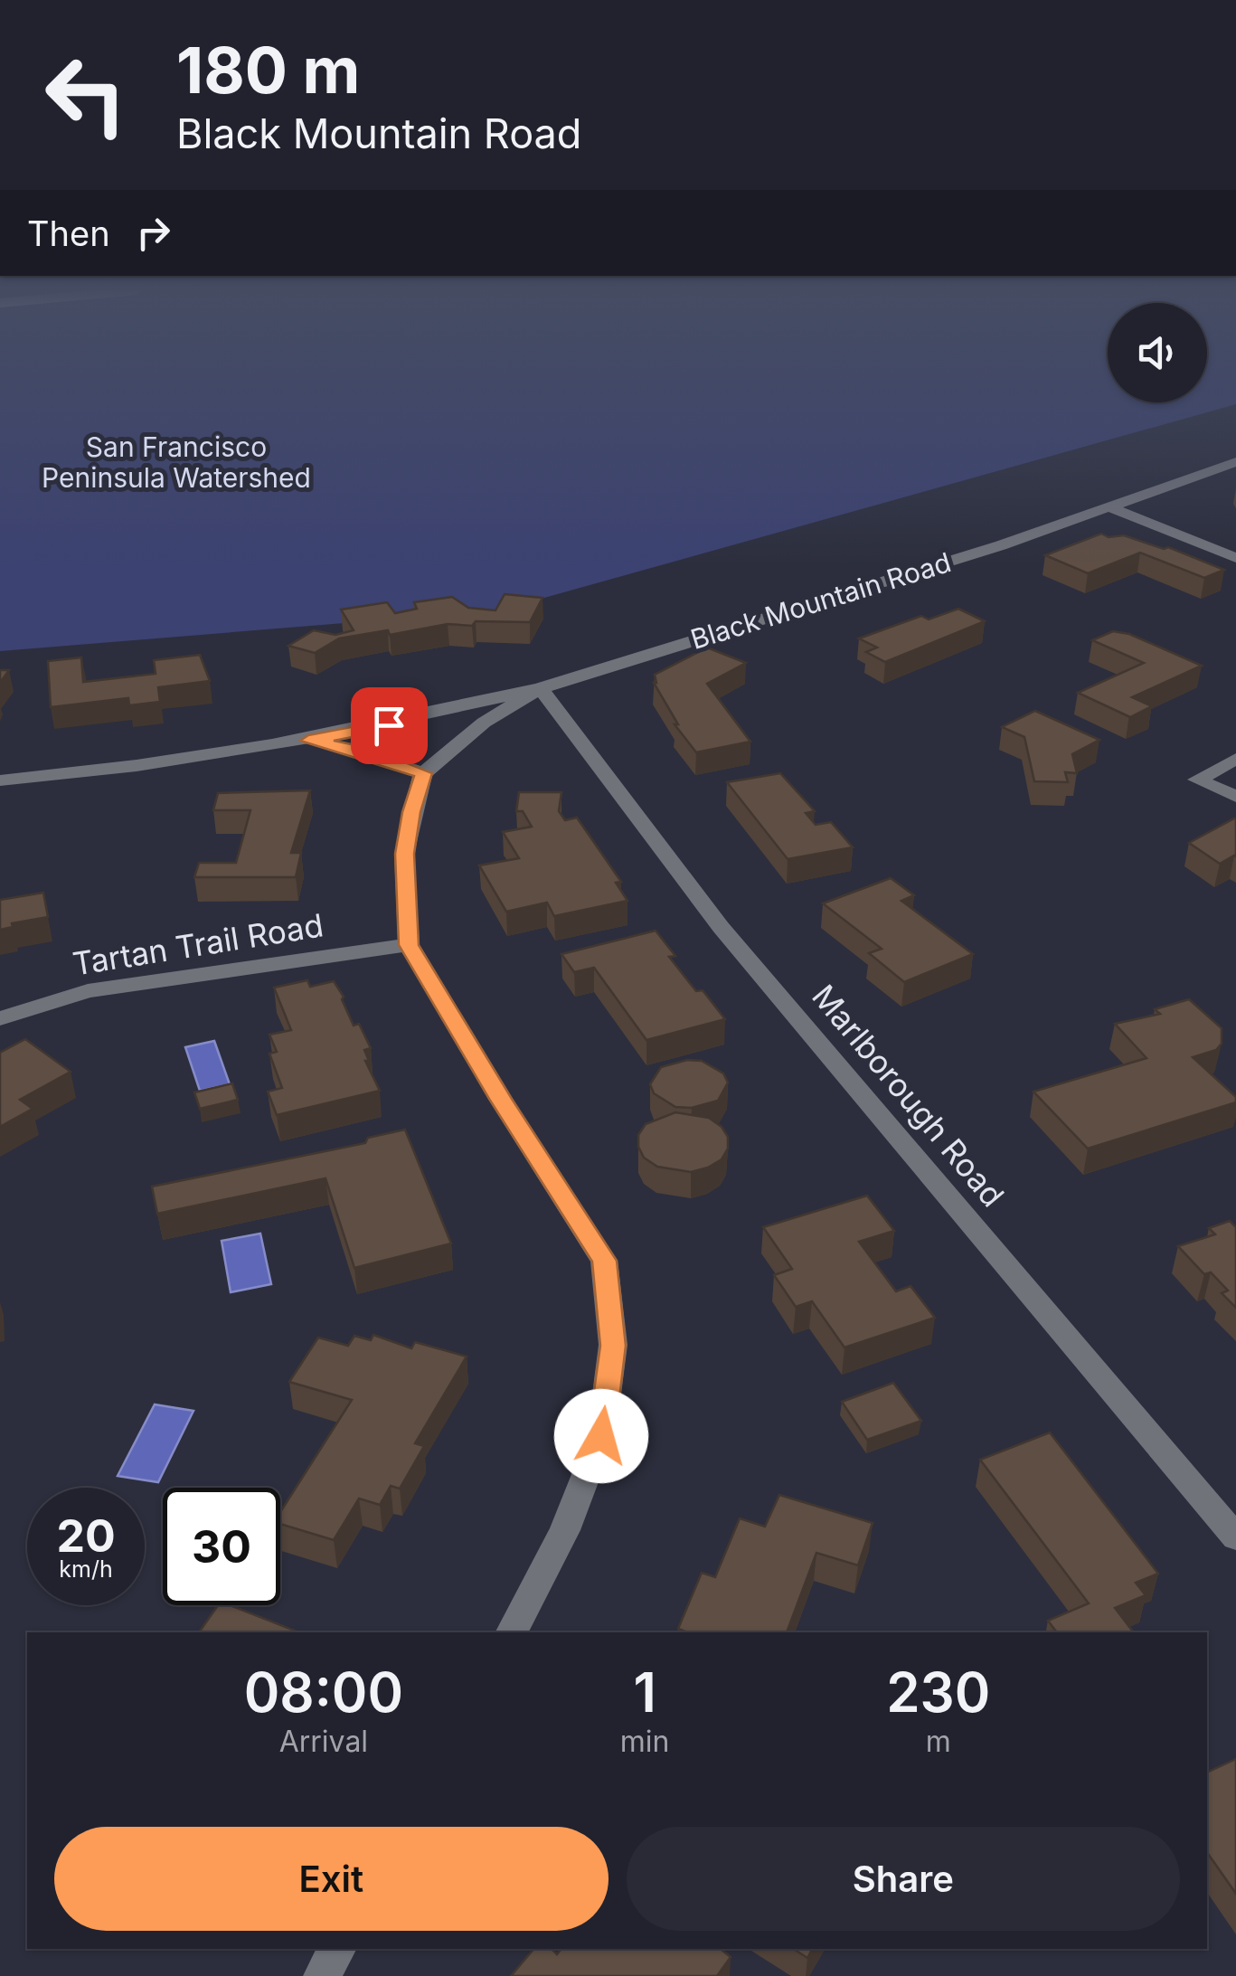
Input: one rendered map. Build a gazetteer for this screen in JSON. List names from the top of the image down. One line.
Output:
{"streets":{"street":["Black Mountain Road","Tartan Trail Road","Marlborough Road"]},"crossings":[["Black Mountain Road","Marlborough Road"]],"parks":["San Francisco Peninsula Watershed"],"page":{"turn":["180 m","Black Mountain Road"],"then":"Then","speed":"20 km/h","limit":"30","eta":["08:00","Arrival","1","min","230","m"],"buttons":["Exit","Share"]}}
